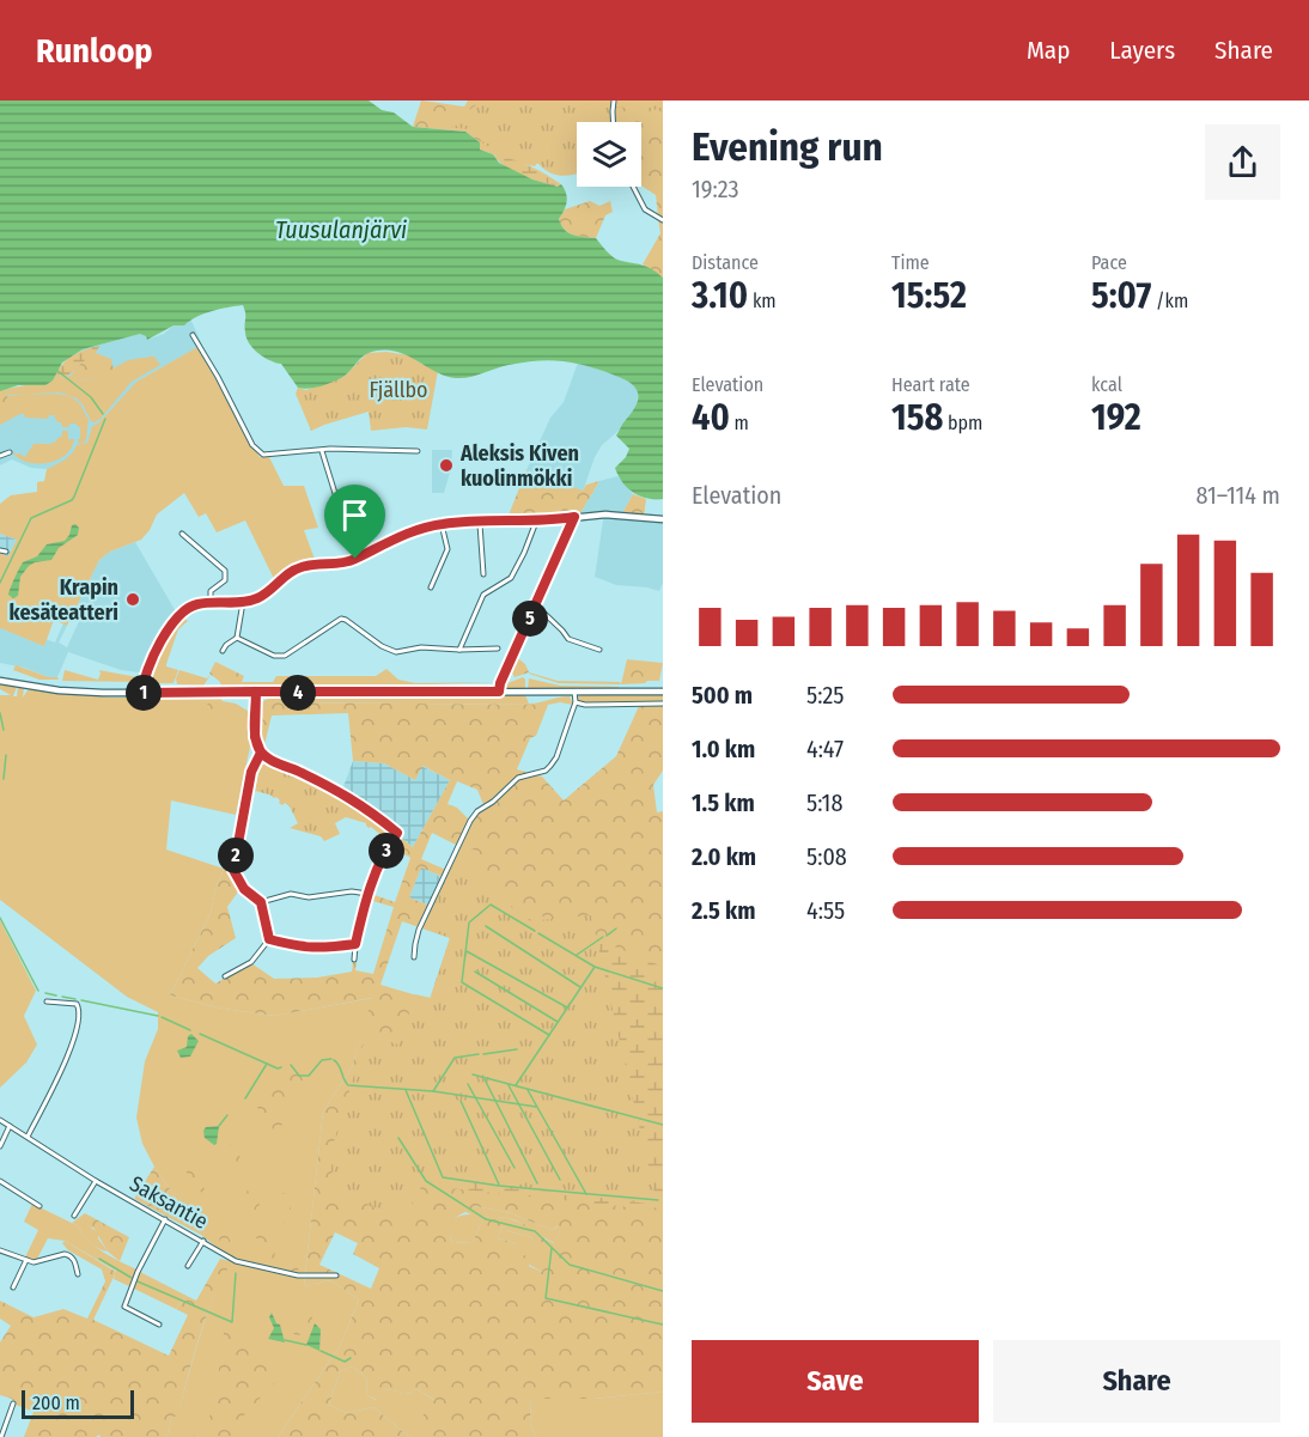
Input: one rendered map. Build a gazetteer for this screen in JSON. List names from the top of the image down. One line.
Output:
{"streets":{"street":["Saksantie"]},"water":["Tuusulanjärvi"],"parks":["Fjällbo"],"places":["Aleksis Kiven kuolinmökki","Krapin kesäteatteri"],"scale_bar":"200 m","page":{"header":"Runloop","nav":["Map","Layers","Share"],"heading":["Evening run","19:23"],"stats":[["Distance","3.10 km"],["Time","15:52"],["Pace","5:07 /km"],["Elevation","40 m"],["Heart rate","158 bpm"],["kcal","192"]],"chart":["Elevation","81–114 m"],"pins":["5","1","4","3","2"],"list":[{"name":"500 m","note":"5:25"},{"name":"1.0 km","note":"4:47"},{"name":"1.5 km","note":"5:18"},{"name":"2.0 km","note":"5:08"},{"name":"2.5 km","note":"4:55"}],"buttons":["Save","Share"],"scale":"200 m"}}
